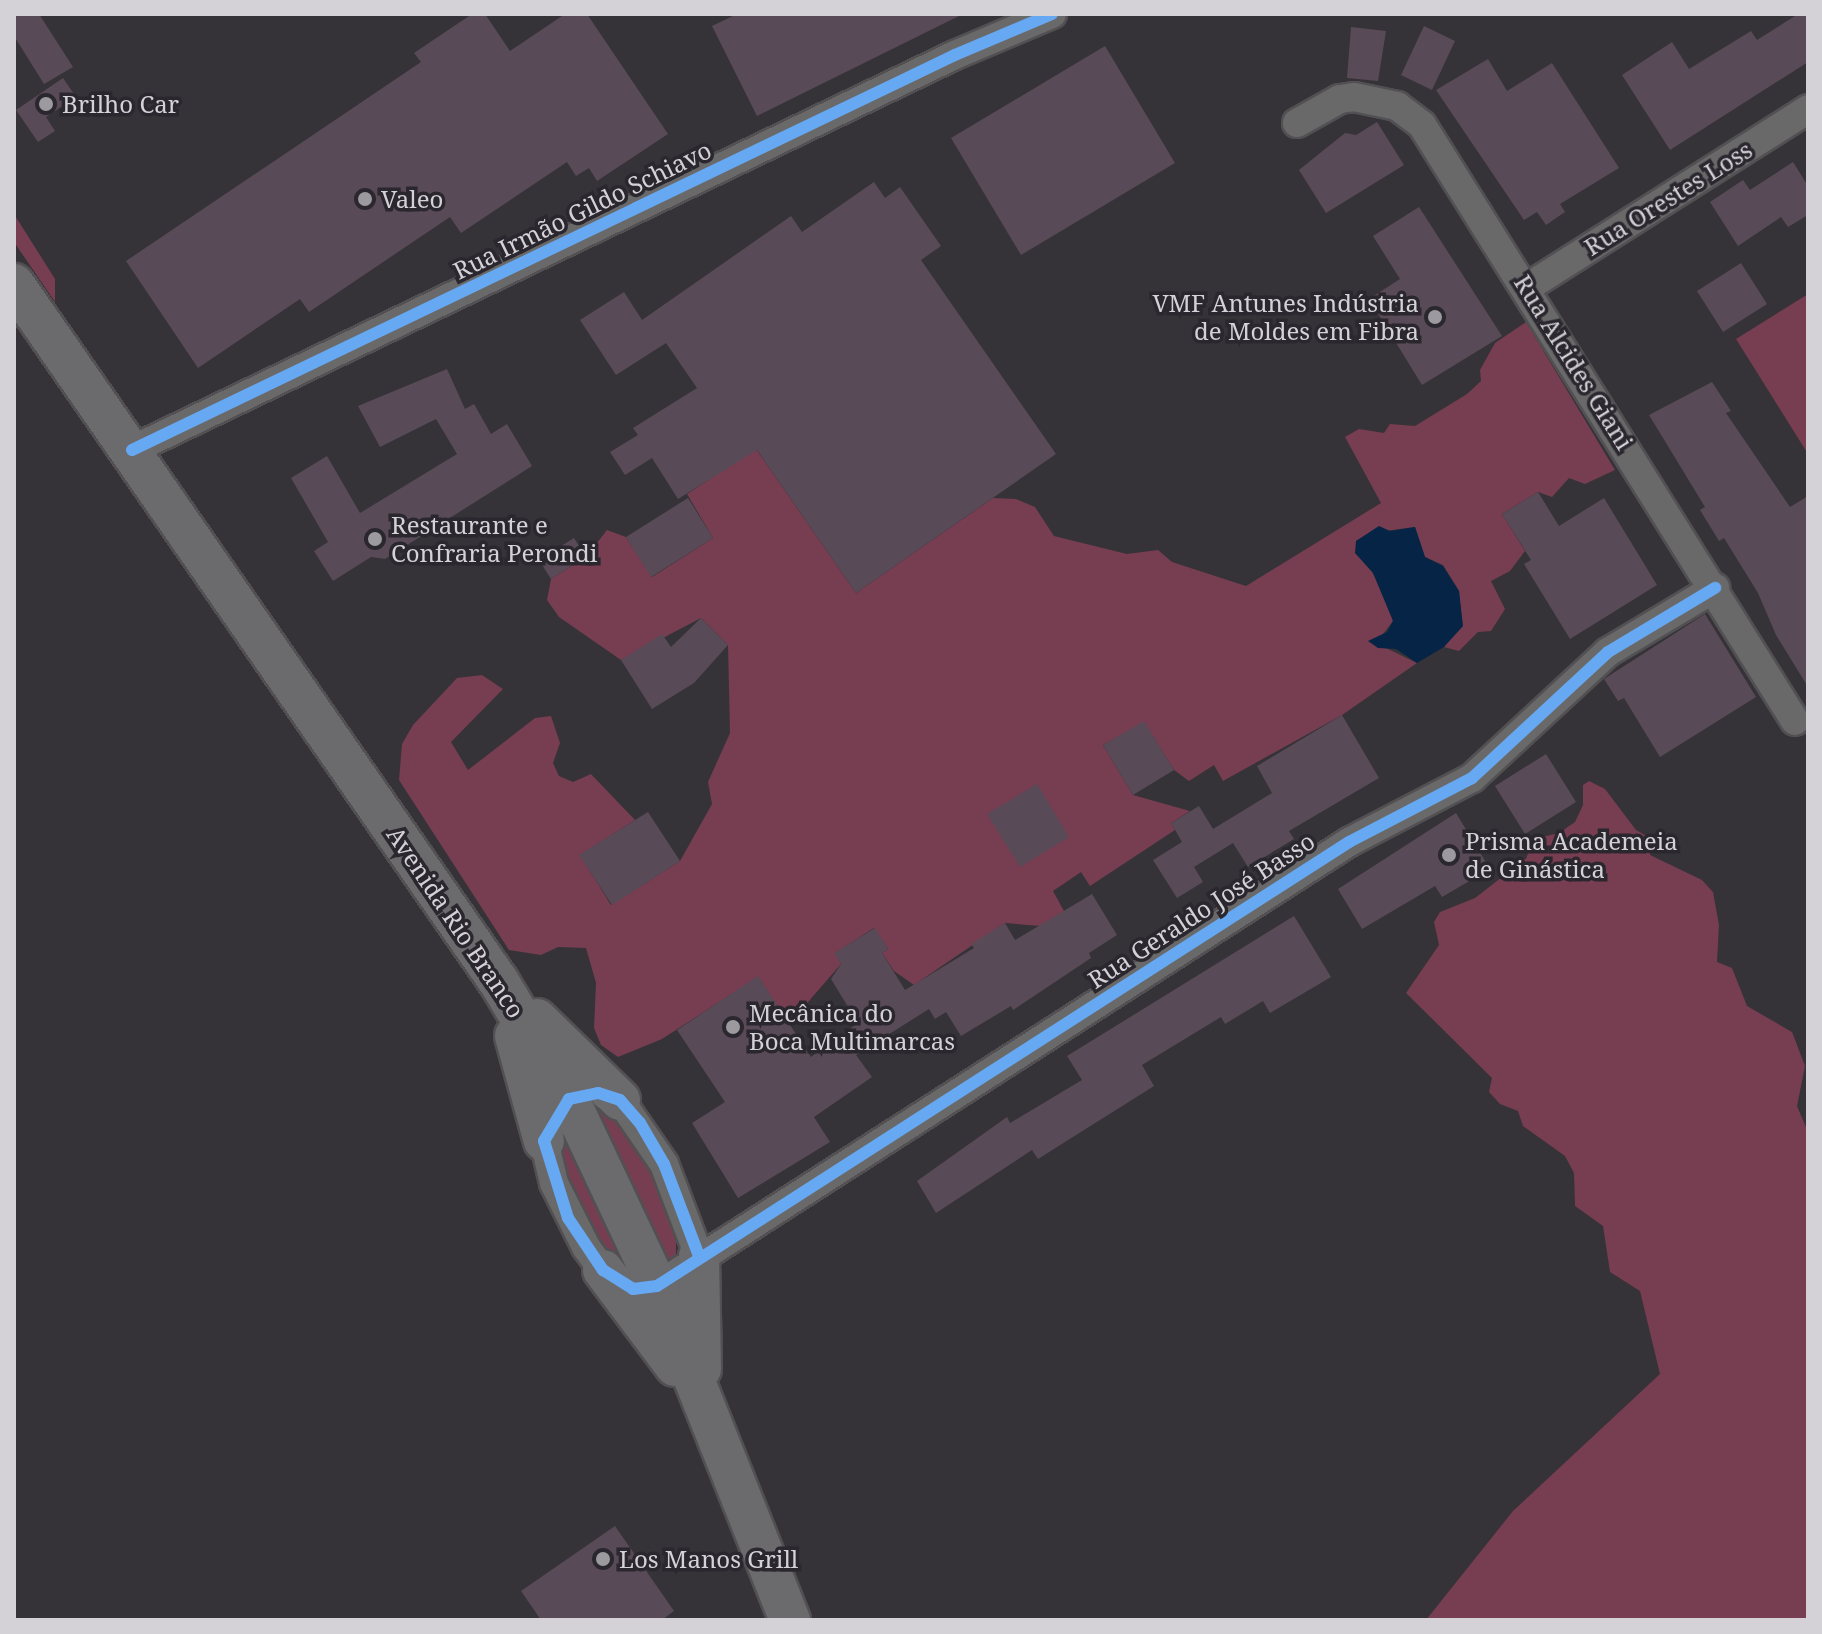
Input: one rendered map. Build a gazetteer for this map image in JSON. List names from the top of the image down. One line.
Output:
{"streets":{"main road":["Avenida Rio Branco"],"street":["Rua Orestes Loss","Rua Irmão Gildo Schiavo","Rua Alcides Giani","Rua Geraldo José Basso"]},"crossings":[["Rua Orestes Loss","Rua Alcides Giani"],["Rua Irmão Gildo Schiavo","Avenida Rio Branco"],["Rua Alcides Giani","Rua Geraldo José Basso"],["Rua Geraldo José Basso","Avenida Rio Branco"]],"places":["Brilho Car","Valeo","VMF Antunes Indústria de Moldes em Fibra","Restaurante e Confraria Perondi","Prisma Academeia de Ginástica","Mecânica do Boca Multimarcas","Los Manos Grill"]}
